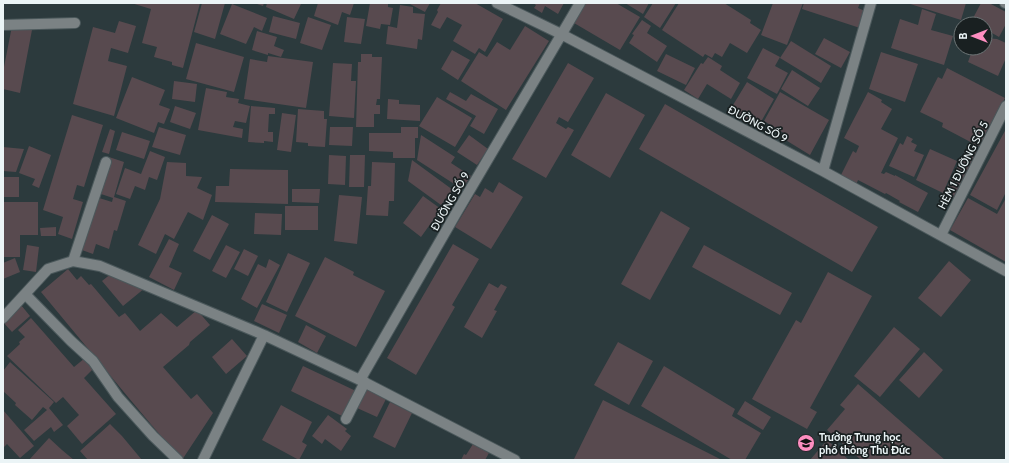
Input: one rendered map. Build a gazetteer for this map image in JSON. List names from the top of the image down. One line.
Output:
{"streets":{"street":["ĐƯỜNG SỐ 9","HẺM 1 ĐƯỜNG SỐ 5"]},"crossings":[["ĐƯỜNG SỐ 9","HẺM 1 ĐƯỜNG SỐ 5"]],"places":{"school or university":["Trường Trung học phổ thông Thủ Đức"]},"north":"left"}
